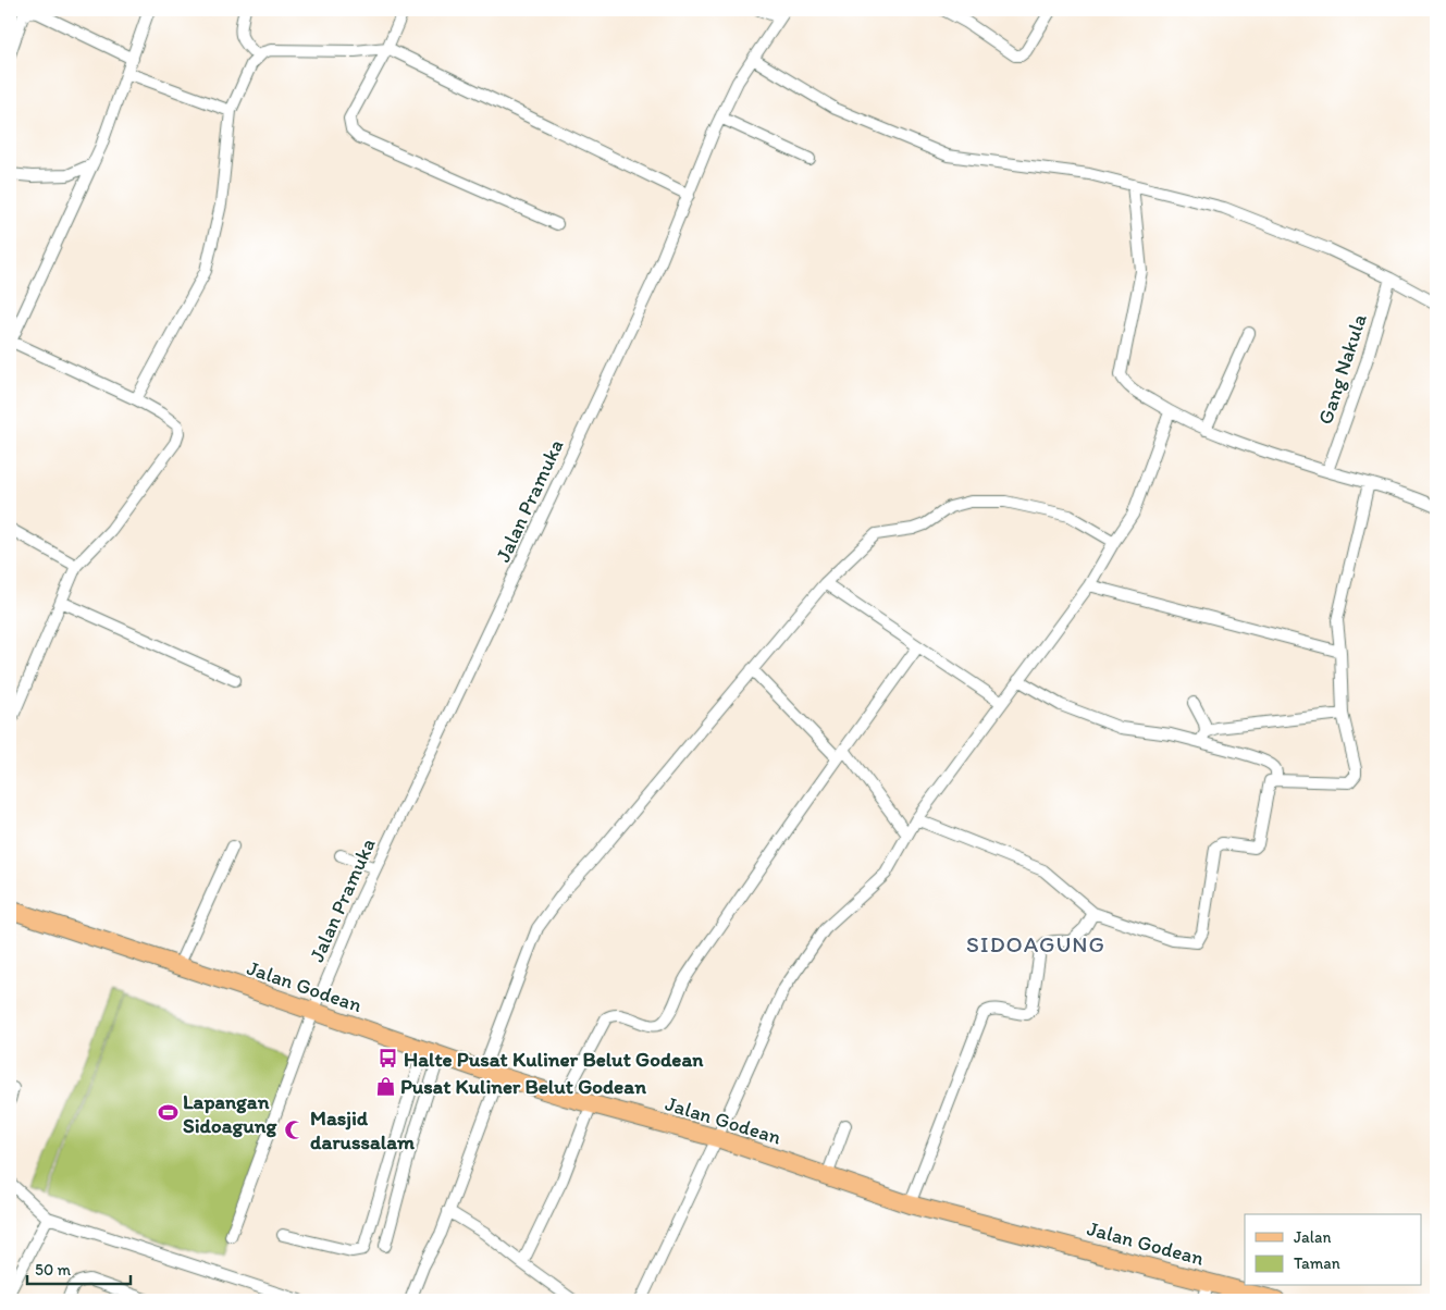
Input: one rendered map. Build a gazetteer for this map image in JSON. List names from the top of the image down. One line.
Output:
{"streets":{"main road":["Jalan Godean"],"street":["Gang Nakula","Jalan Pramuka"]},"crossings":[["Jalan Pramuka","Jalan Godean"]],"districts":["SIDOAGUNG"],"places":{"bus stop":["Halte Pusat Kuliner Belut Godean"],"shop":["Pusat Kuliner Belut Godean"],"sports":["Lapangan Sidoagung"],"mosque":["Masjid darussalam"]},"legend":["Jalan","Taman"],"scale_bar":"50 m"}
